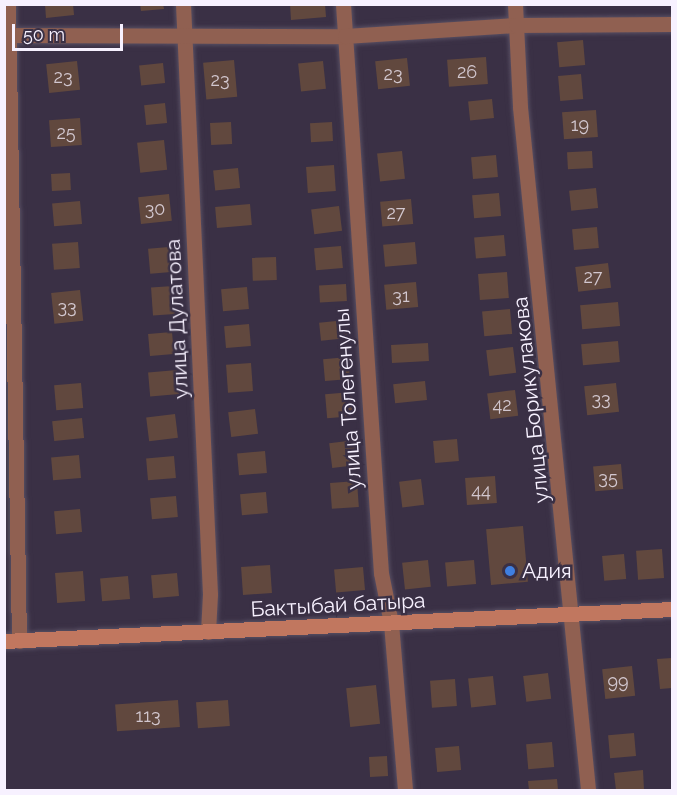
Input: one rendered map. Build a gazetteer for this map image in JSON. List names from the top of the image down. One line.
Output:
{"streets":{"street":["улица Дулатова","улица Толегенулы","улица Борикулакова","Бактыбай батыра"]},"crossings":[["улица Дулатова","Бактыбай батыра"],["улица Толегенулы","Бактыбай батыра"],["улица Борикулакова","Бактыбай батыра"]],"places":["Адия"],"house_numbers":["26","23","23","23","19","25","30","27","27","31","33","33","42","35","44","99","113"],"scale_bar":"50 m"}
